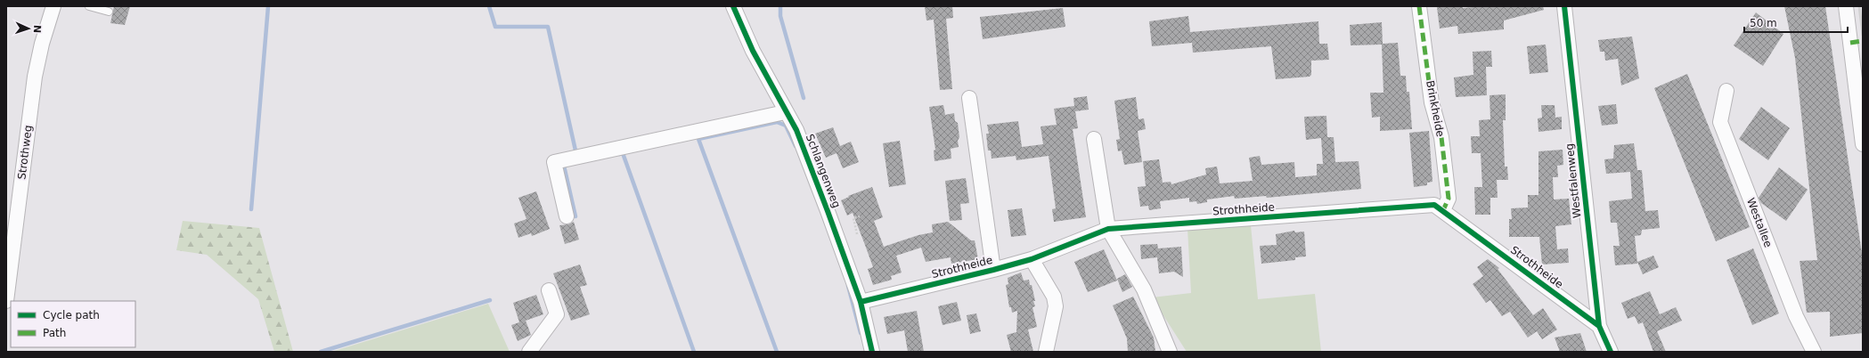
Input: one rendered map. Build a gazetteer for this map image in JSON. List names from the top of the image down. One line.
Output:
{"streets":{"street":["Brinkheide","Strothweg","Schlangenweg","Westfalenweg","Strothheide","Westallee"]},"crossings":[["Brinkheide","Strothheide"],["Schlangenweg","Strothheide"],["Westfalenweg","Strothheide"]],"legend":["Cycle path","Path"],"scale_bar":"50 m","north":"right"}
